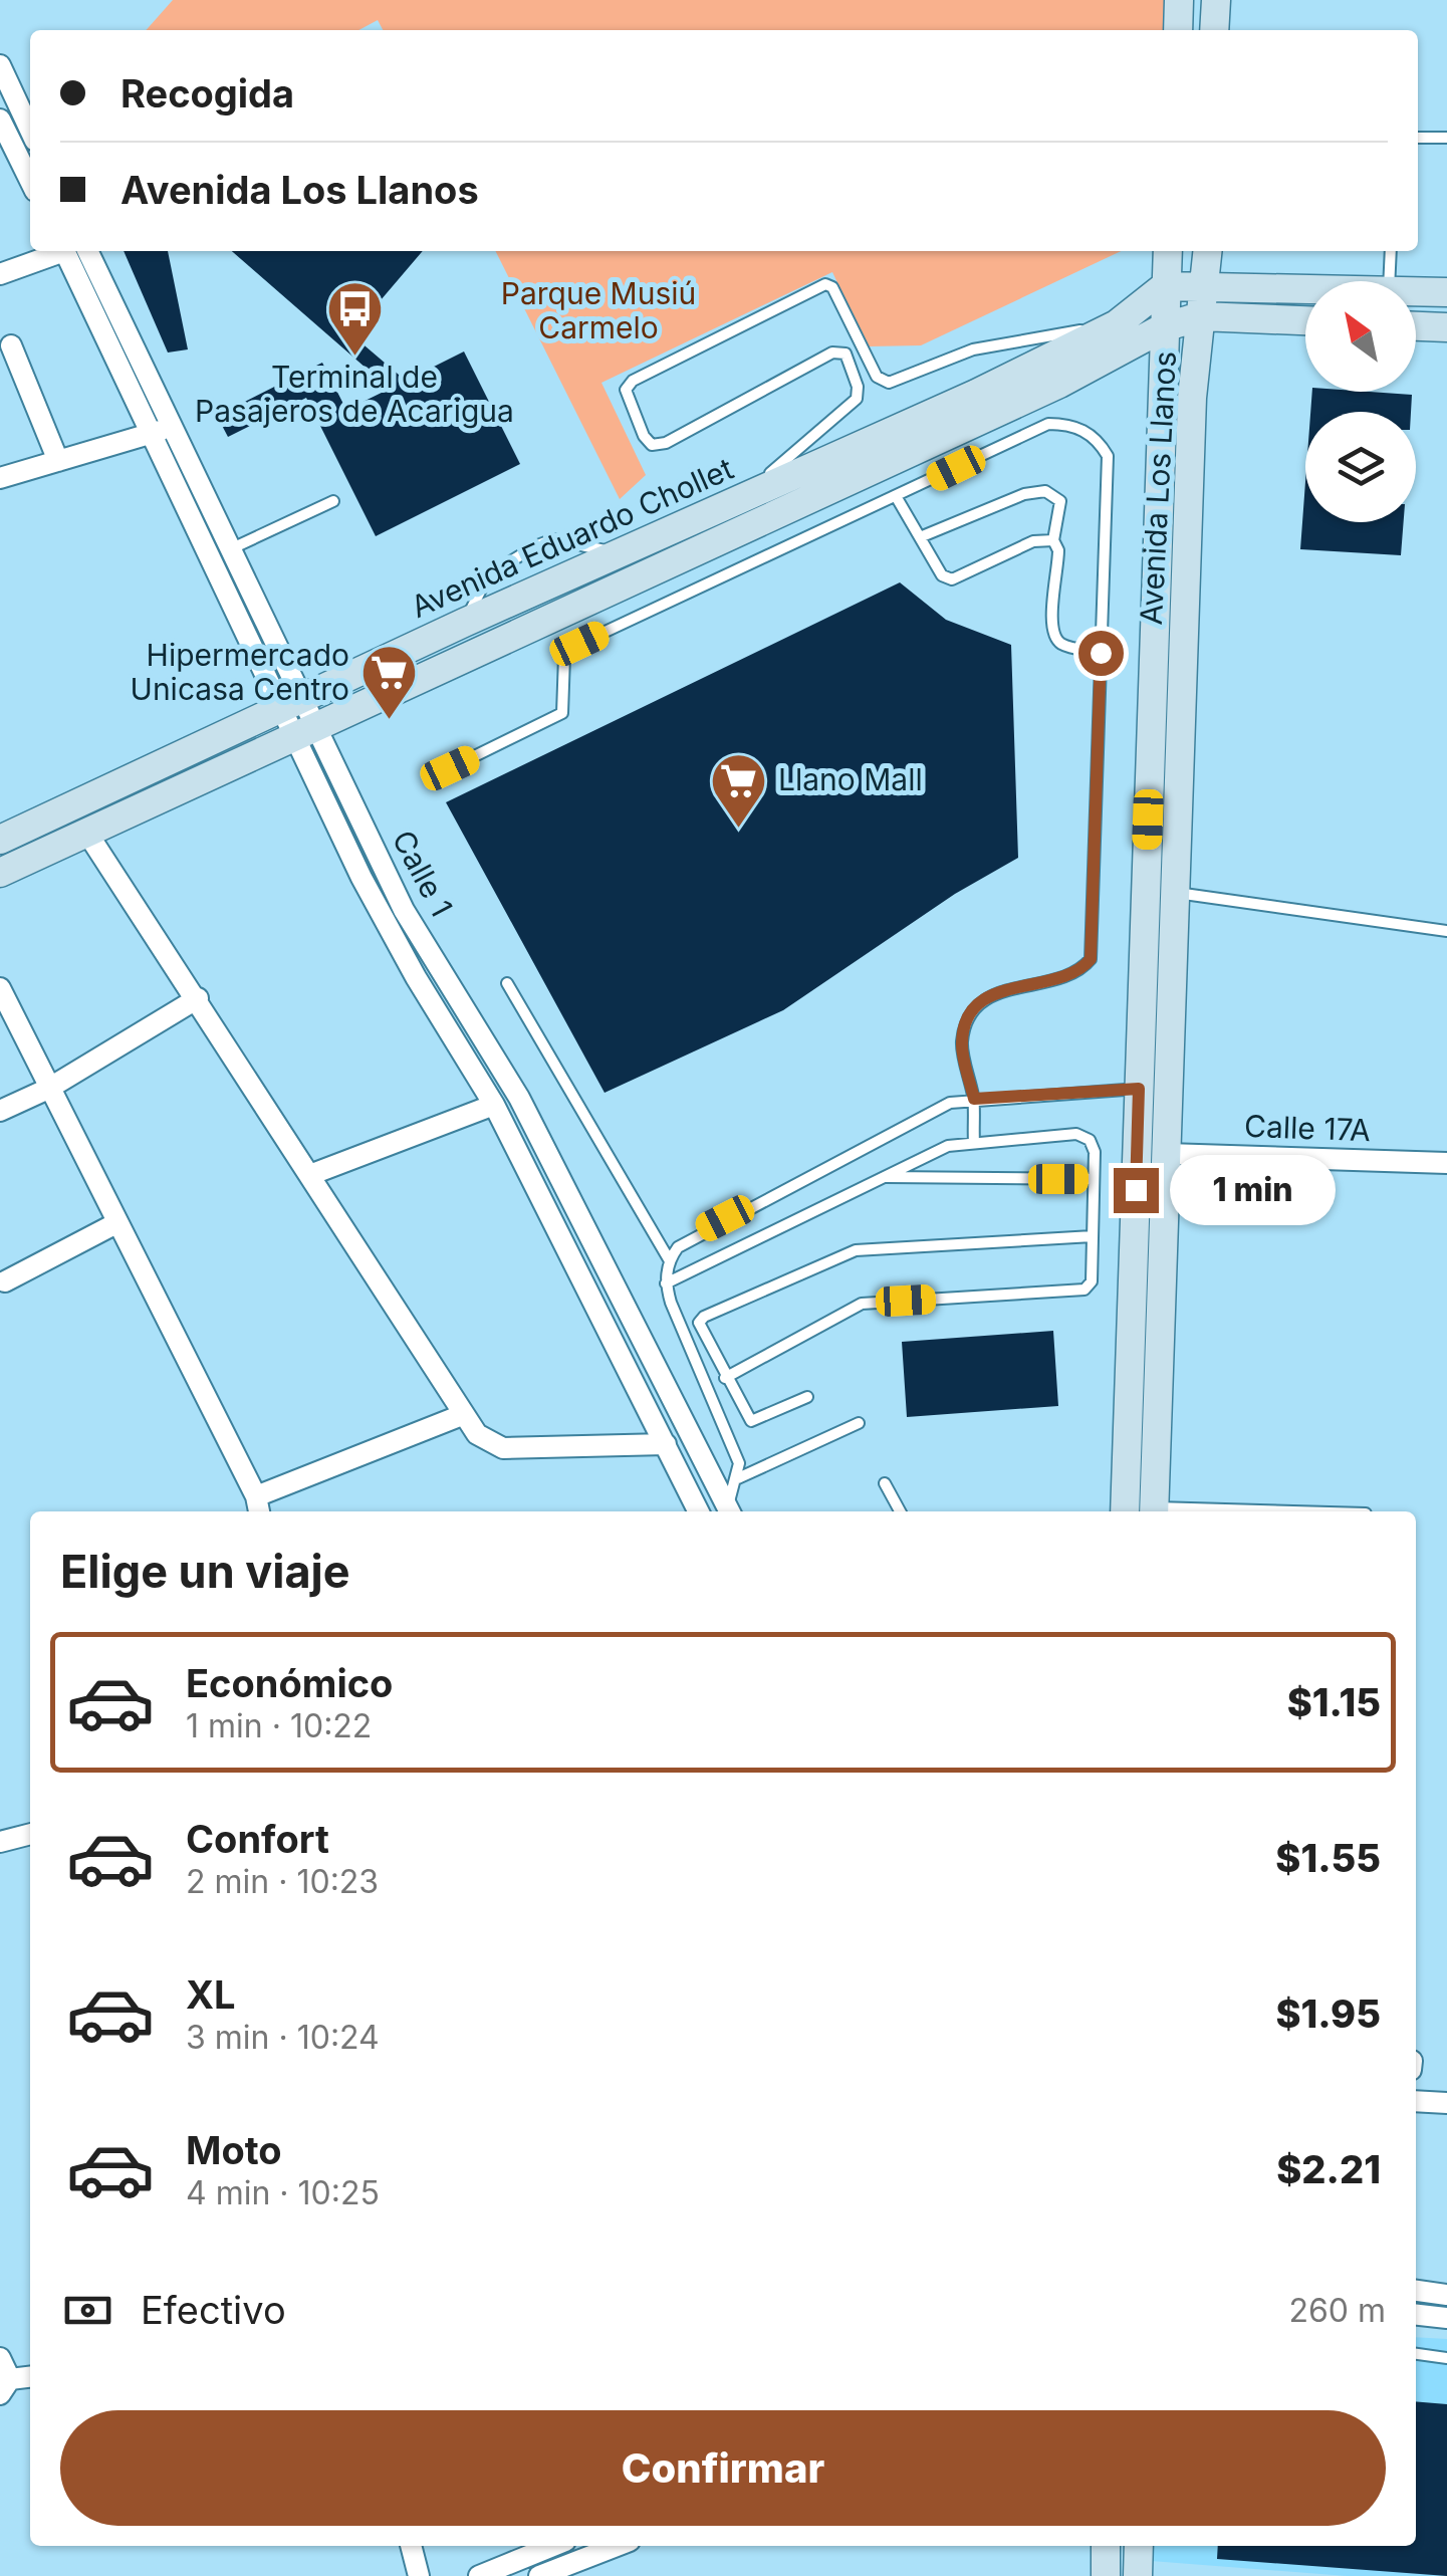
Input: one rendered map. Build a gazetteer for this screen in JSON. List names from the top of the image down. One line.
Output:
{"streets":{"street":["Avenida Los Llanos","Avenida Eduardo Chollet","Calle 1","Calle 17A"]},"crossings":[["Avenida Los Llanos","Avenida Eduardo Chollet"],["Avenida Los Llanos","Calle 17A"],["Avenida Eduardo Chollet","Calle 1"]],"parks":["Parque Musiú Carmelo"],"places":{"bus stop":["Terminal de Pasajeros de Acarigua"],"supermarket":["Hipermercado Unicasa Centro","Llano Mall"]},"north":"top left","page":{"banner":["Recogida","Avenida Los Llanos"],"bubble":"1 min","heading":"Elige un viaje","list":[{"name":"Económico","note":"1 min · 10:22","value":"$1.15"},{"name":"Confort","note":"2 min · 10:23","value":"$1.55"},{"name":"XL","note":"3 min · 10:24","value":"$1.95"},{"name":"Moto","note":"4 min · 10:25","value":"$2.21"}],"pay":["Efectivo","260 m"],"buttons":"Confirmar"}}
